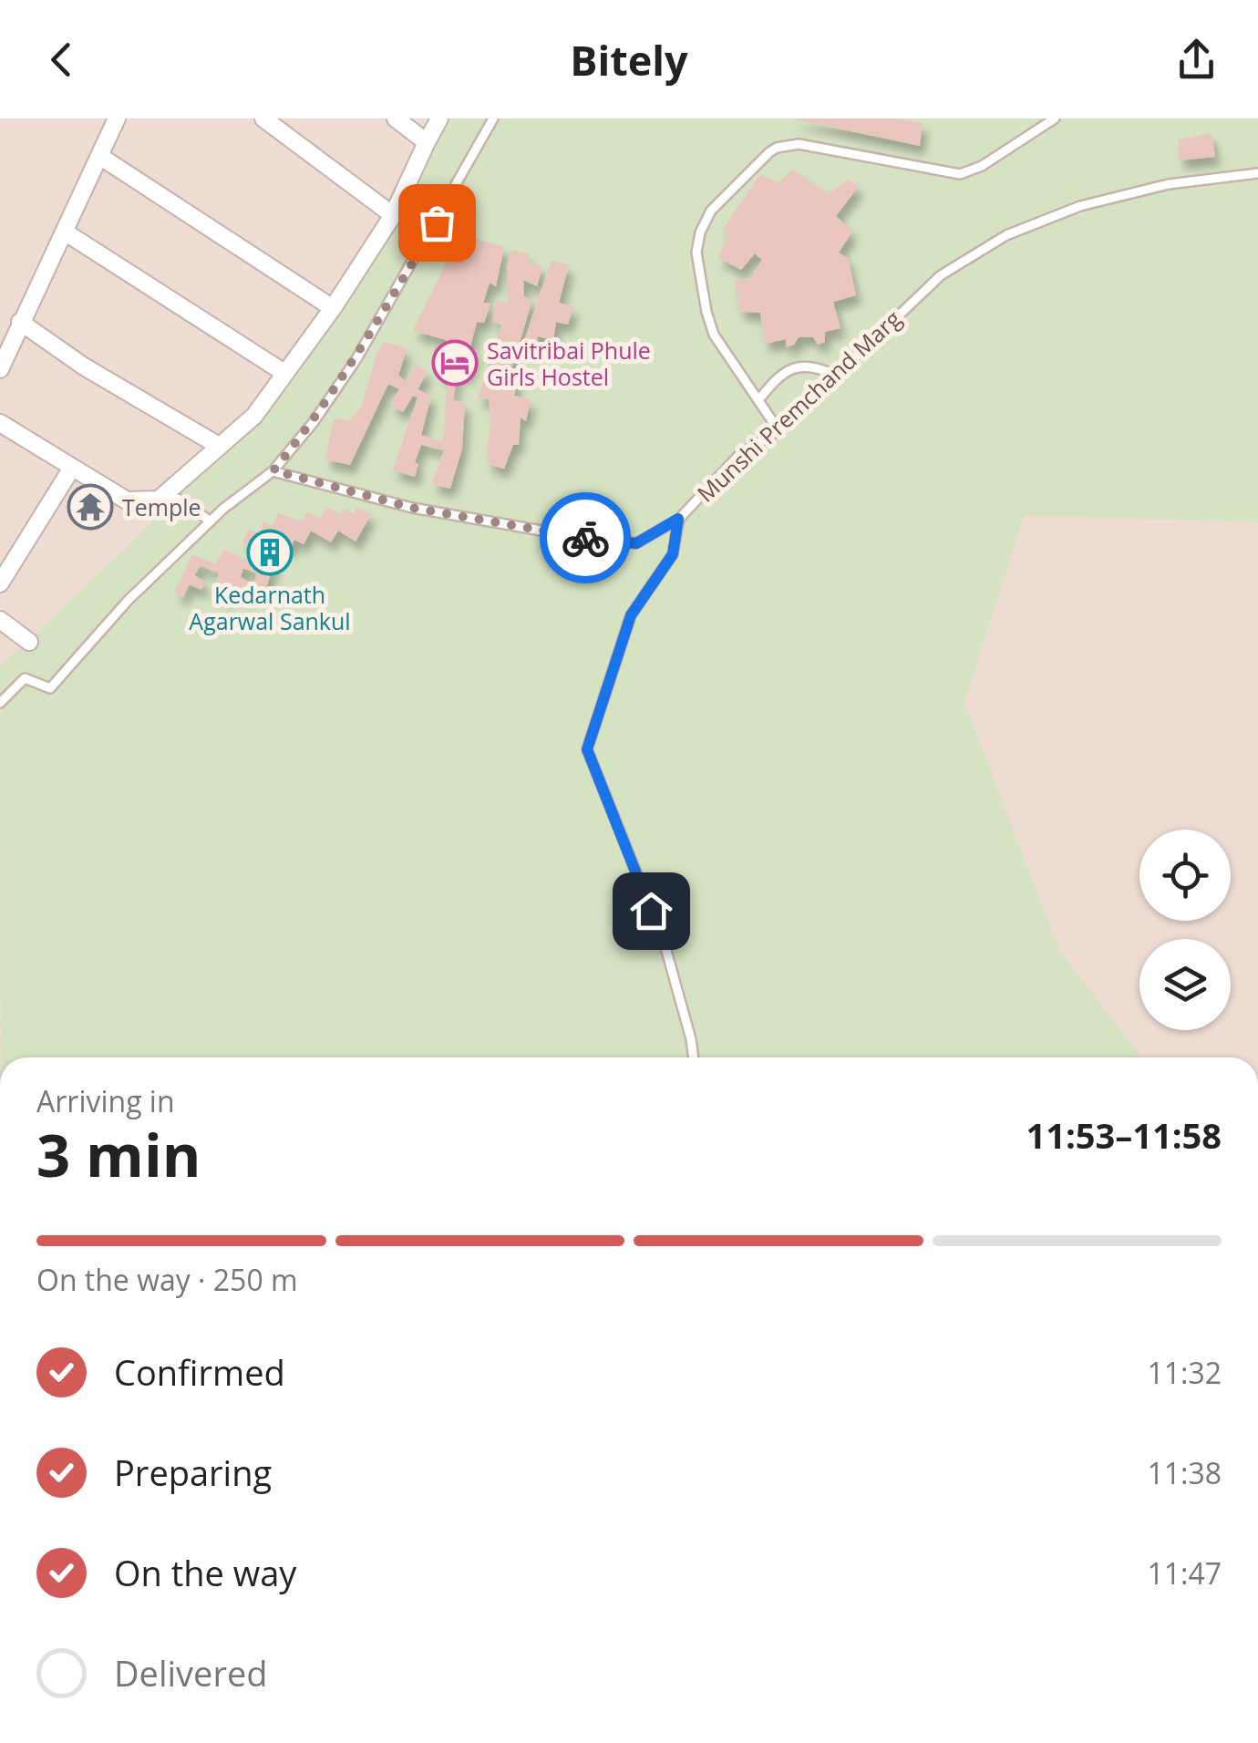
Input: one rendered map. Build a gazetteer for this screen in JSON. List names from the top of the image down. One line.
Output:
{"streets":{"lane":["Munshi Premchand Marg"]},"places":{"hotel":["Savitribai Phule Girls Hostel"],"temple":["Temple"],"building":["Kedarnath Agarwal Sankul"]},"page":{"header":"Bitely","heading":["3 min","Arriving in","11:53–11:58"],"bar":"On the way · 250 m","list":[["Confirmed","11:32"],["Preparing","11:38"],["On the way","11:47"],"Delivered"]}}
